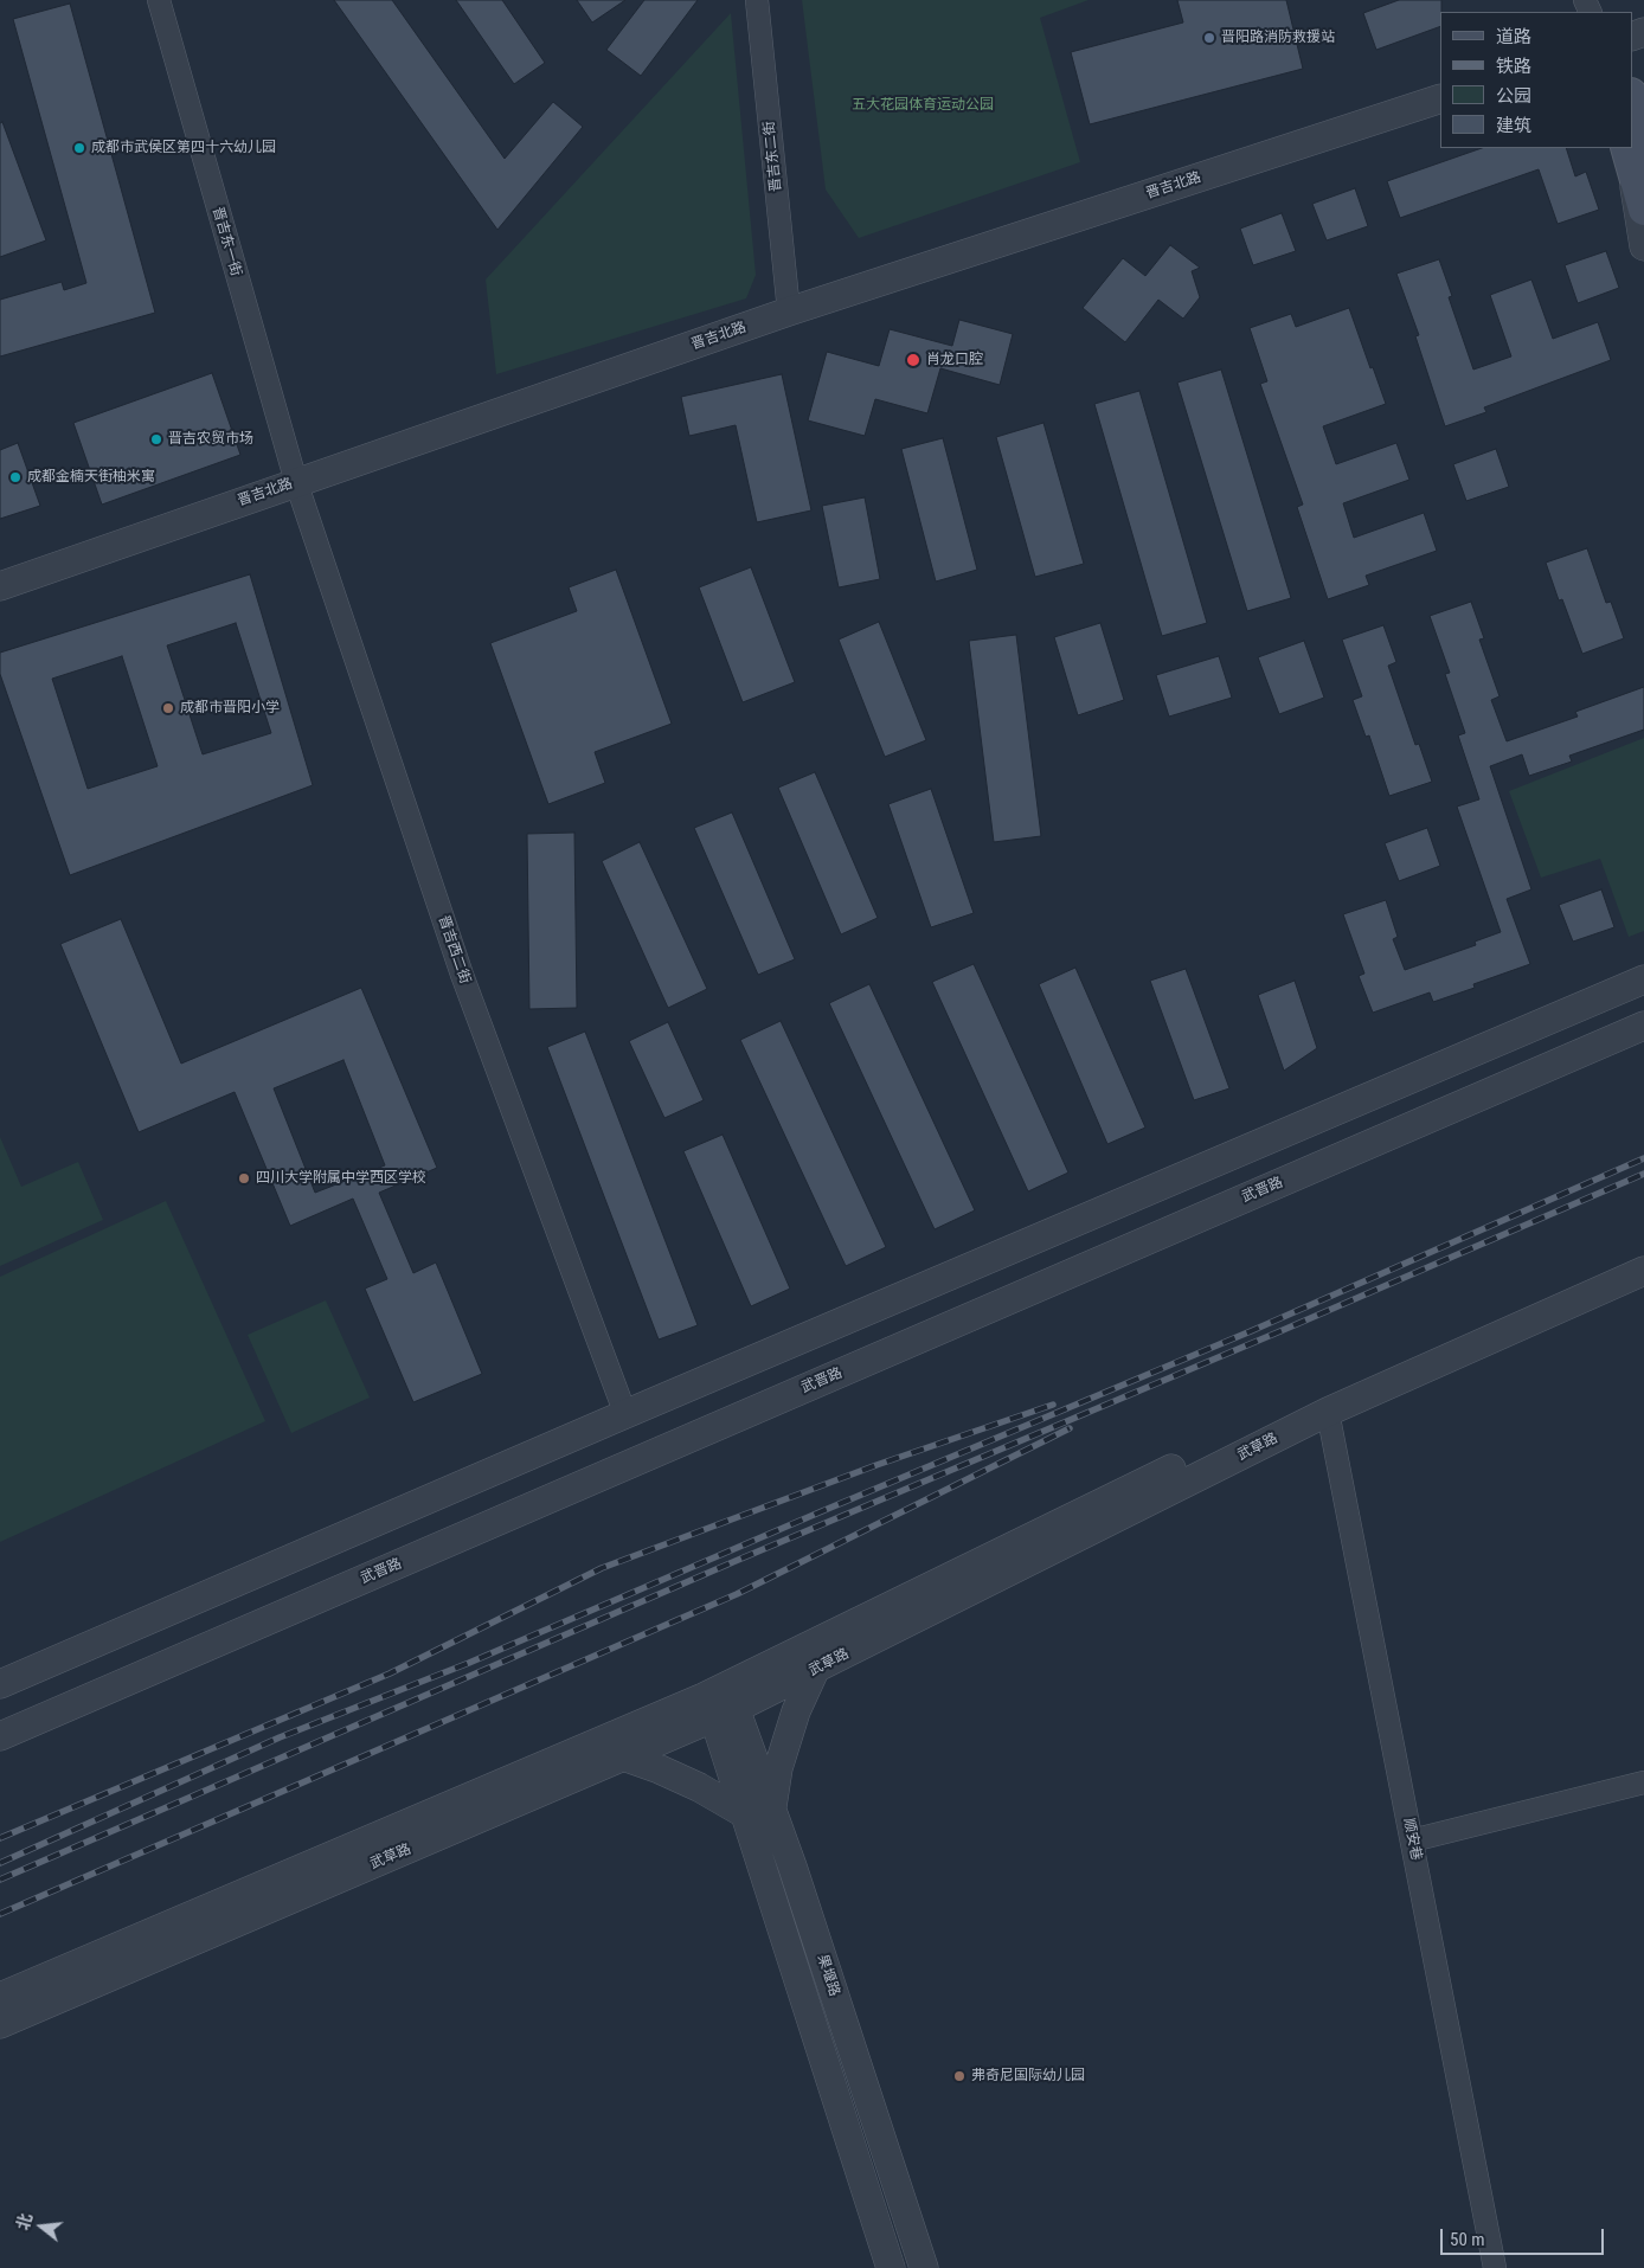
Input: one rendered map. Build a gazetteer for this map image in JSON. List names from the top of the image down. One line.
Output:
{"streets":{"street":["晋吉东二街","晋吉北路","晋吉东一街","晋吉西二街","武晋路","武草路","顺安巷","果堰路"]},"crossings":[["晋吉东二街","晋吉北路"],["晋吉北路","晋吉东一街"],["晋吉北路","晋吉西二街"],["晋吉东一街","晋吉西二街"],["武草路","顺安巷"],["武草路","果堰路"]],"parks":["五大花园体育运动公园"],"places":["晋阳路消防救援站","成都市武侯区第四十六幼儿园","肖龙口腔","晋吉农贸市场","成都金楠天街柚米寓","成都市晋阳小学","四川大学附属中学西区学校","弗奇尼国际幼儿园"],"legend":["道路","铁路","公园","建筑"],"scale_bar":"50 m","north":"left"}
